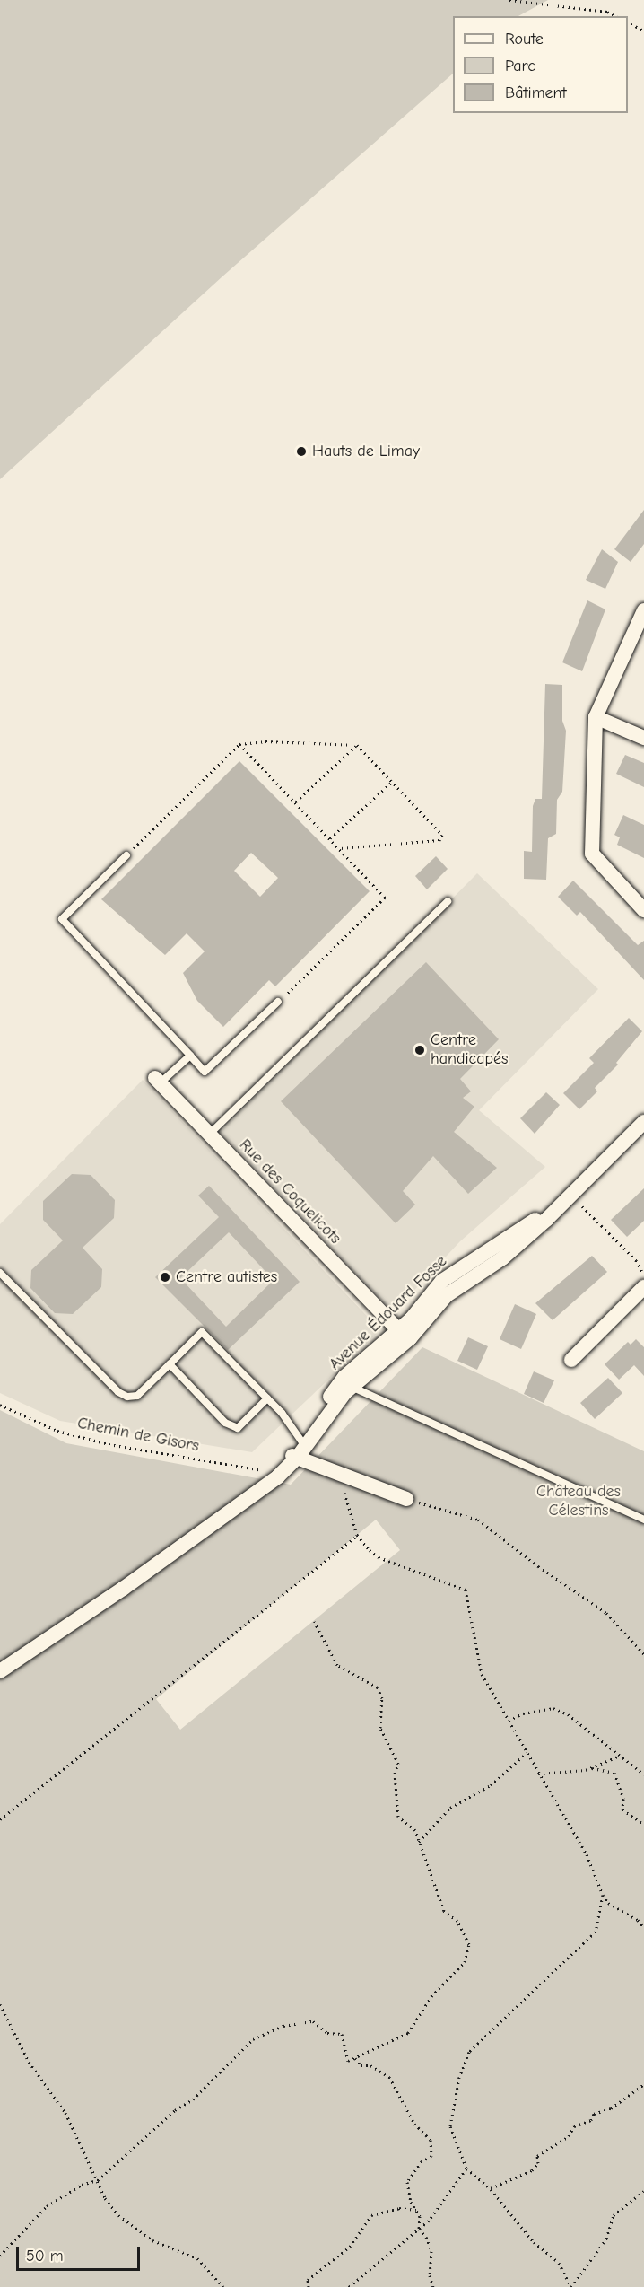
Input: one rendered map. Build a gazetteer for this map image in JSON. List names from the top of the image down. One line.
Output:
{"streets":{"street":["Rue des Coquelicots","Avenue Édouard Fosse"],"path":["Chemin de Gisors"]},"crossings":[["Rue des Coquelicots","Avenue Édouard Fosse"],["Avenue Édouard Fosse","Chemin de Gisors"]],"parks":["Château des Célestins"],"places":["Hauts de Limay","Centre handicapés","Centre autistes"],"legend":["Route","Parc","Bâtiment"],"scale_bar":"50 m"}
